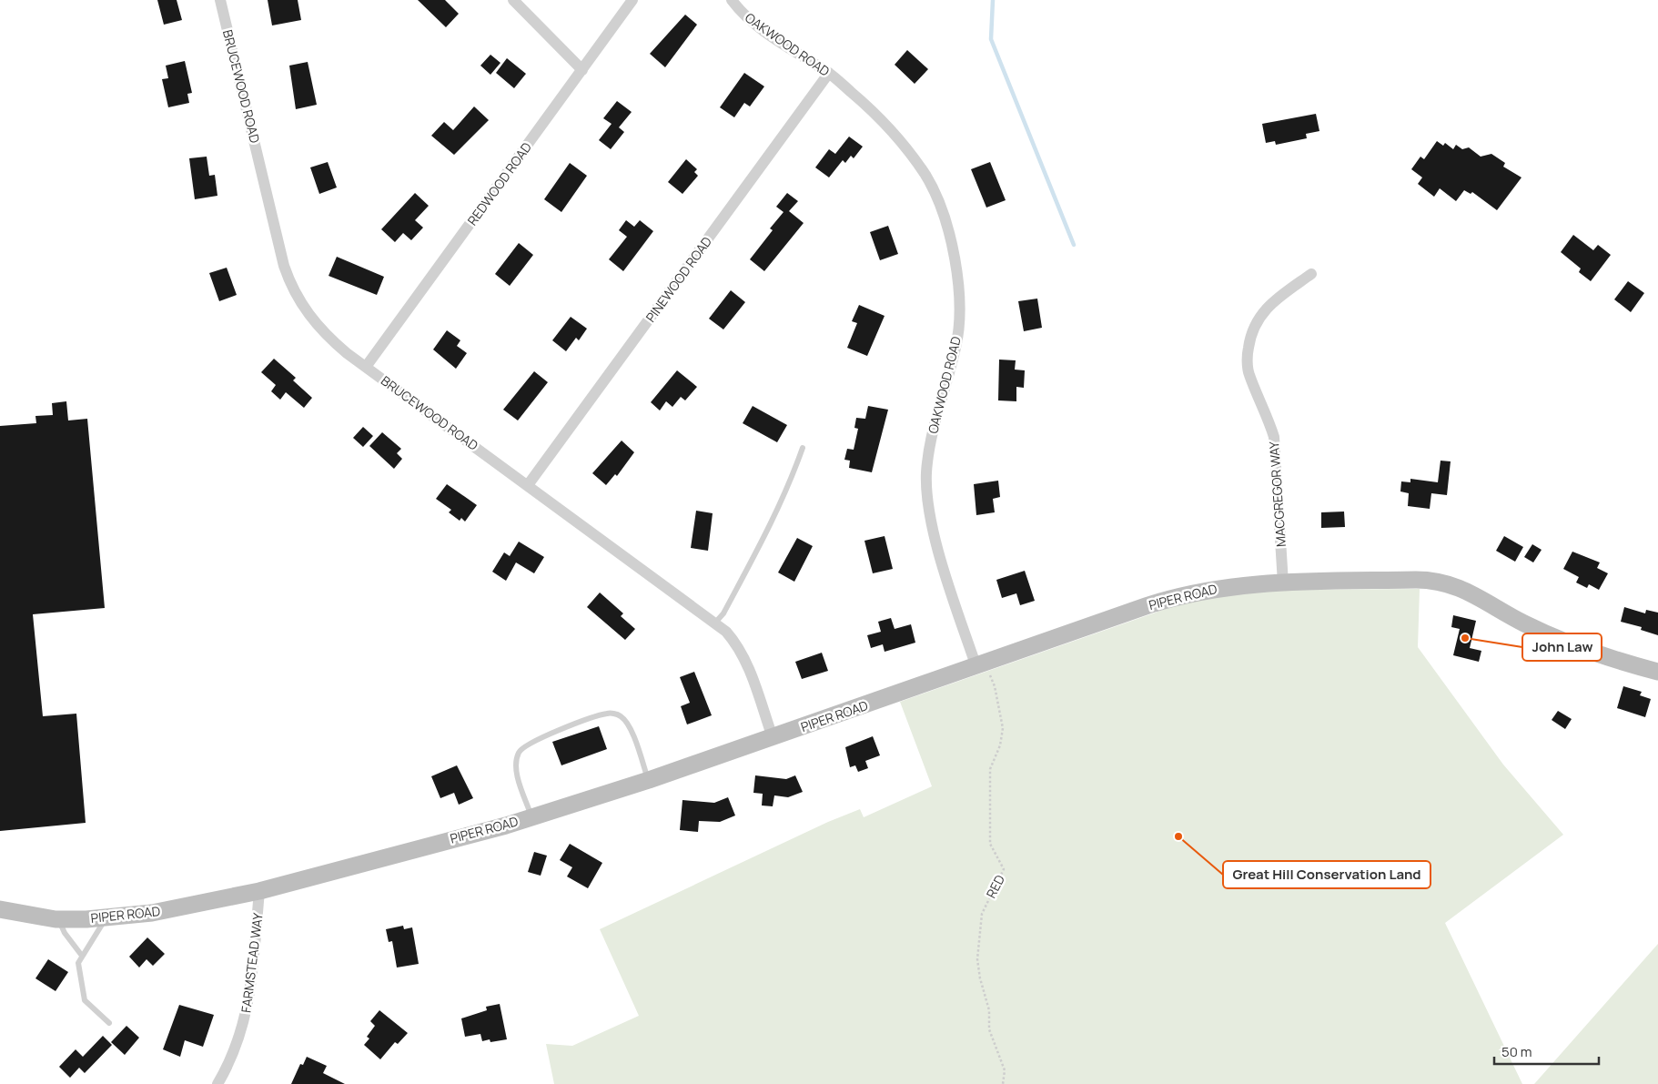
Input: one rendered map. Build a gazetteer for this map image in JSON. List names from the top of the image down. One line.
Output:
{"streets":{"street":["OAKWOOD ROAD","BRUCEWOOD ROAD","REDWOOD ROAD","PINEWOOD ROAD","MACGREGOR WAY","PIPER ROAD","FARMSTEAD WAY"],"path":["RED"]},"crossings":[["OAKWOOD ROAD","PINEWOOD ROAD"],["OAKWOOD ROAD","PIPER ROAD"],["OAKWOOD ROAD","RED"],["BRUCEWOOD ROAD","REDWOOD ROAD"],["BRUCEWOOD ROAD","PINEWOOD ROAD"],["BRUCEWOOD ROAD","PIPER ROAD"],["MACGREGOR WAY","PIPER ROAD"],["PIPER ROAD","RED"],["PIPER ROAD","FARMSTEAD WAY"]],"places":["John Law","Great Hill Conservation Land"],"scale_bar":"50 m"}
